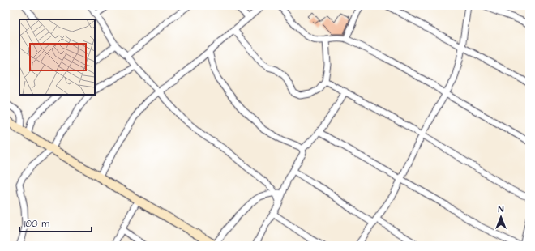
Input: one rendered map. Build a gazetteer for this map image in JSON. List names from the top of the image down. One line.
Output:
{"scale_bar":"100 m","north":"top"}
